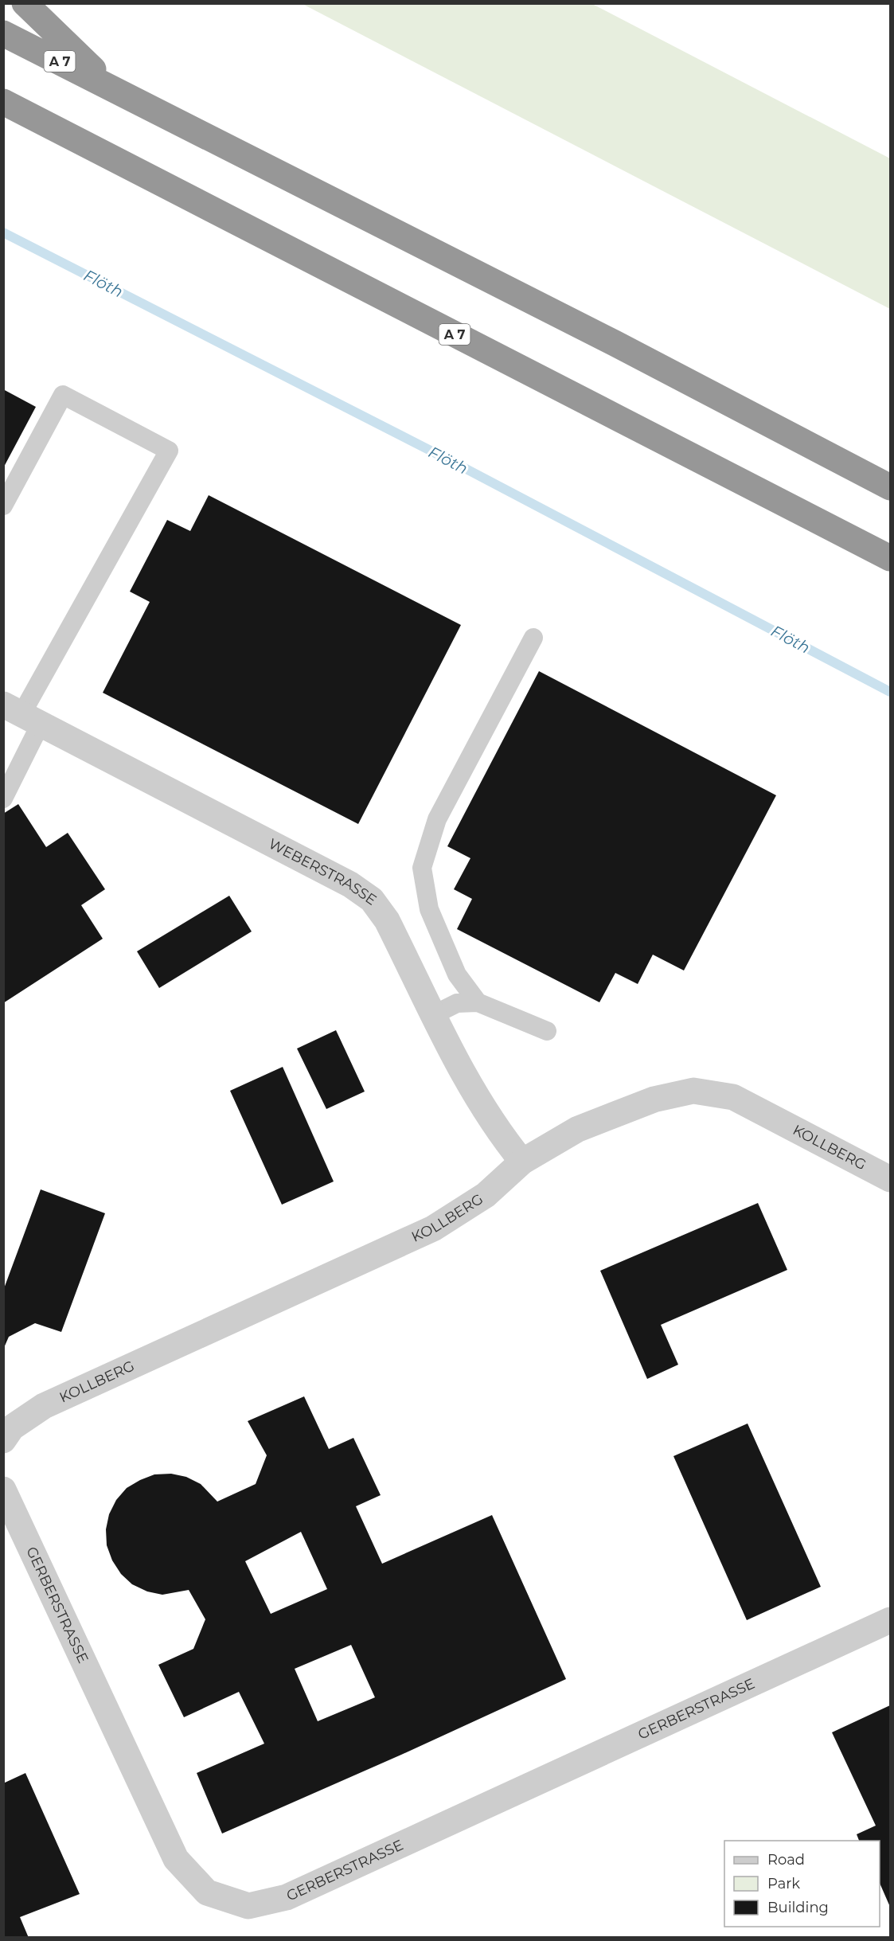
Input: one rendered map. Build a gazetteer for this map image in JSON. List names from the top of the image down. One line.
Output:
{"streets":{"highway":["A 7"],"street":["WEBERSTRASSE","KOLLBERG","GERBERSTRASSE"]},"crossings":[["WEBERSTRASSE","KOLLBERG"]],"water":["Flöth"],"legend":["Road","Park","Building"]}
